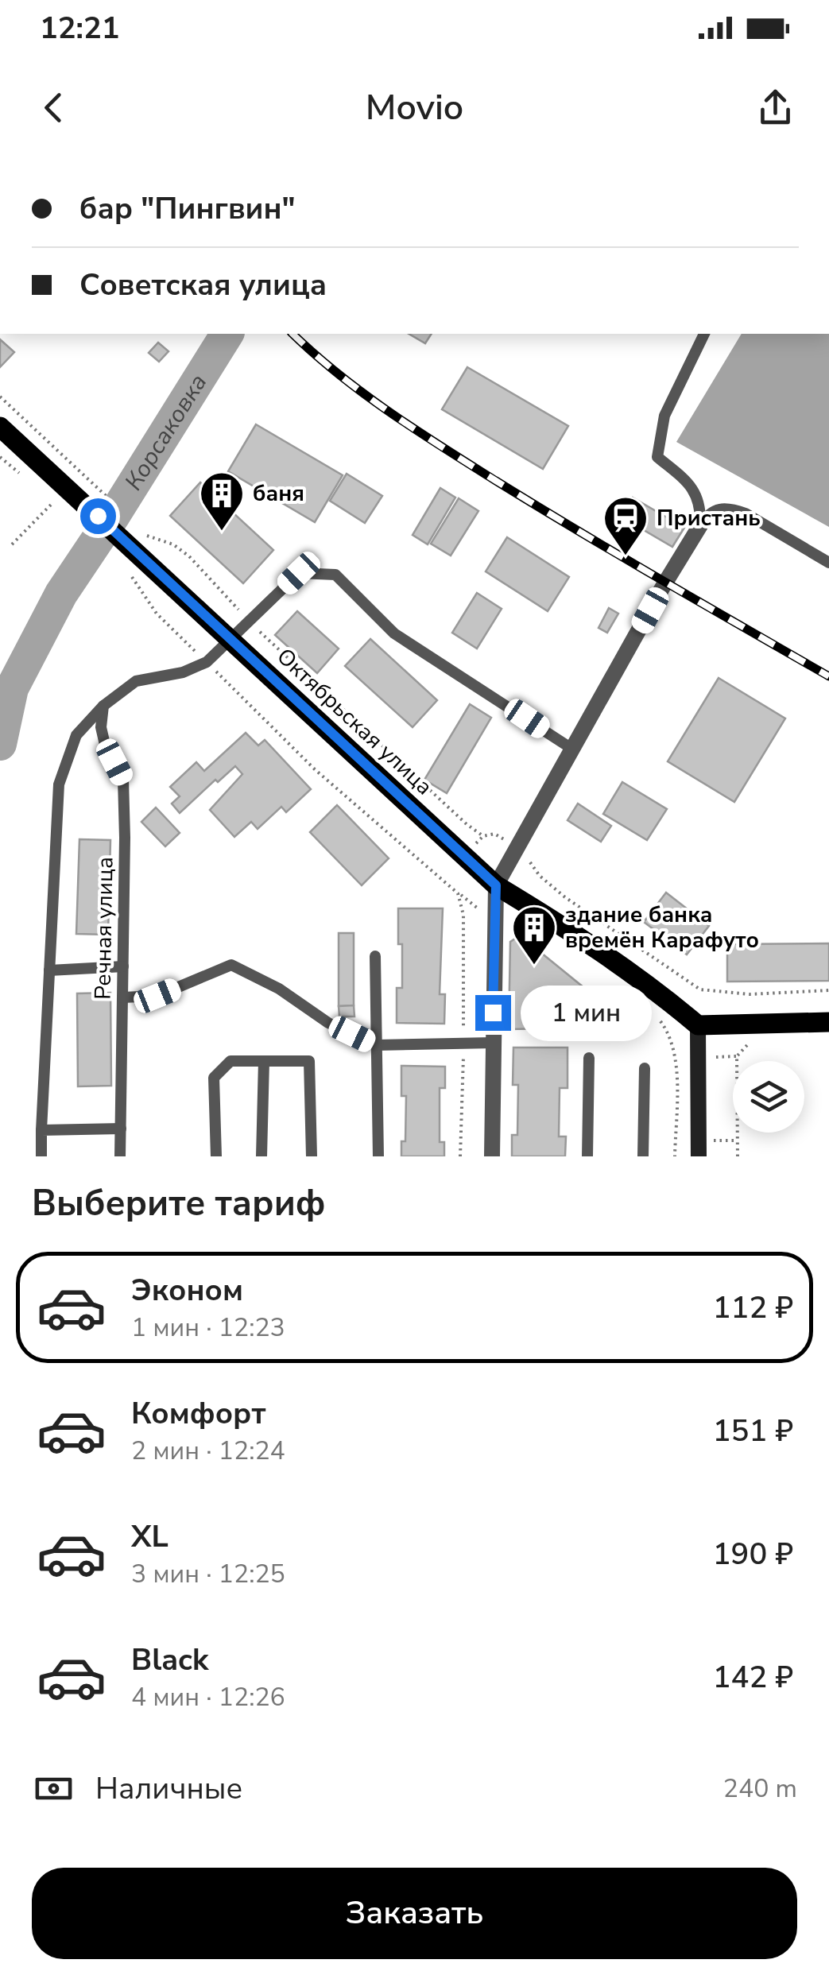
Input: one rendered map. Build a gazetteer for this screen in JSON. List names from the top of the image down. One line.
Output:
{"streets":{"main road":["Октябрьская улица"],"lane":["Речная улица"]},"water":["Корсаковка"],"places":{"building":["баня","здание банка времён Карафуто"],"station":["Пристань"]},"page":{"status":"12:21","header":"Movio","banner":["бар \"Пингвин\"","Советская улица"],"bubble":"1 мин","heading":"Выберите тариф","list":[{"name":"Эконом","note":"1 мин · 12:23","value":"112 ₽"},{"name":"Комфорт","note":"2 мин · 12:24","value":"151 ₽"},{"name":"XL","note":"3 мин · 12:25","value":"190 ₽"},{"name":"Black","note":"4 мин · 12:26","value":"142 ₽"}],"pay":["Наличные","240 m"],"buttons":"Заказать"}}
